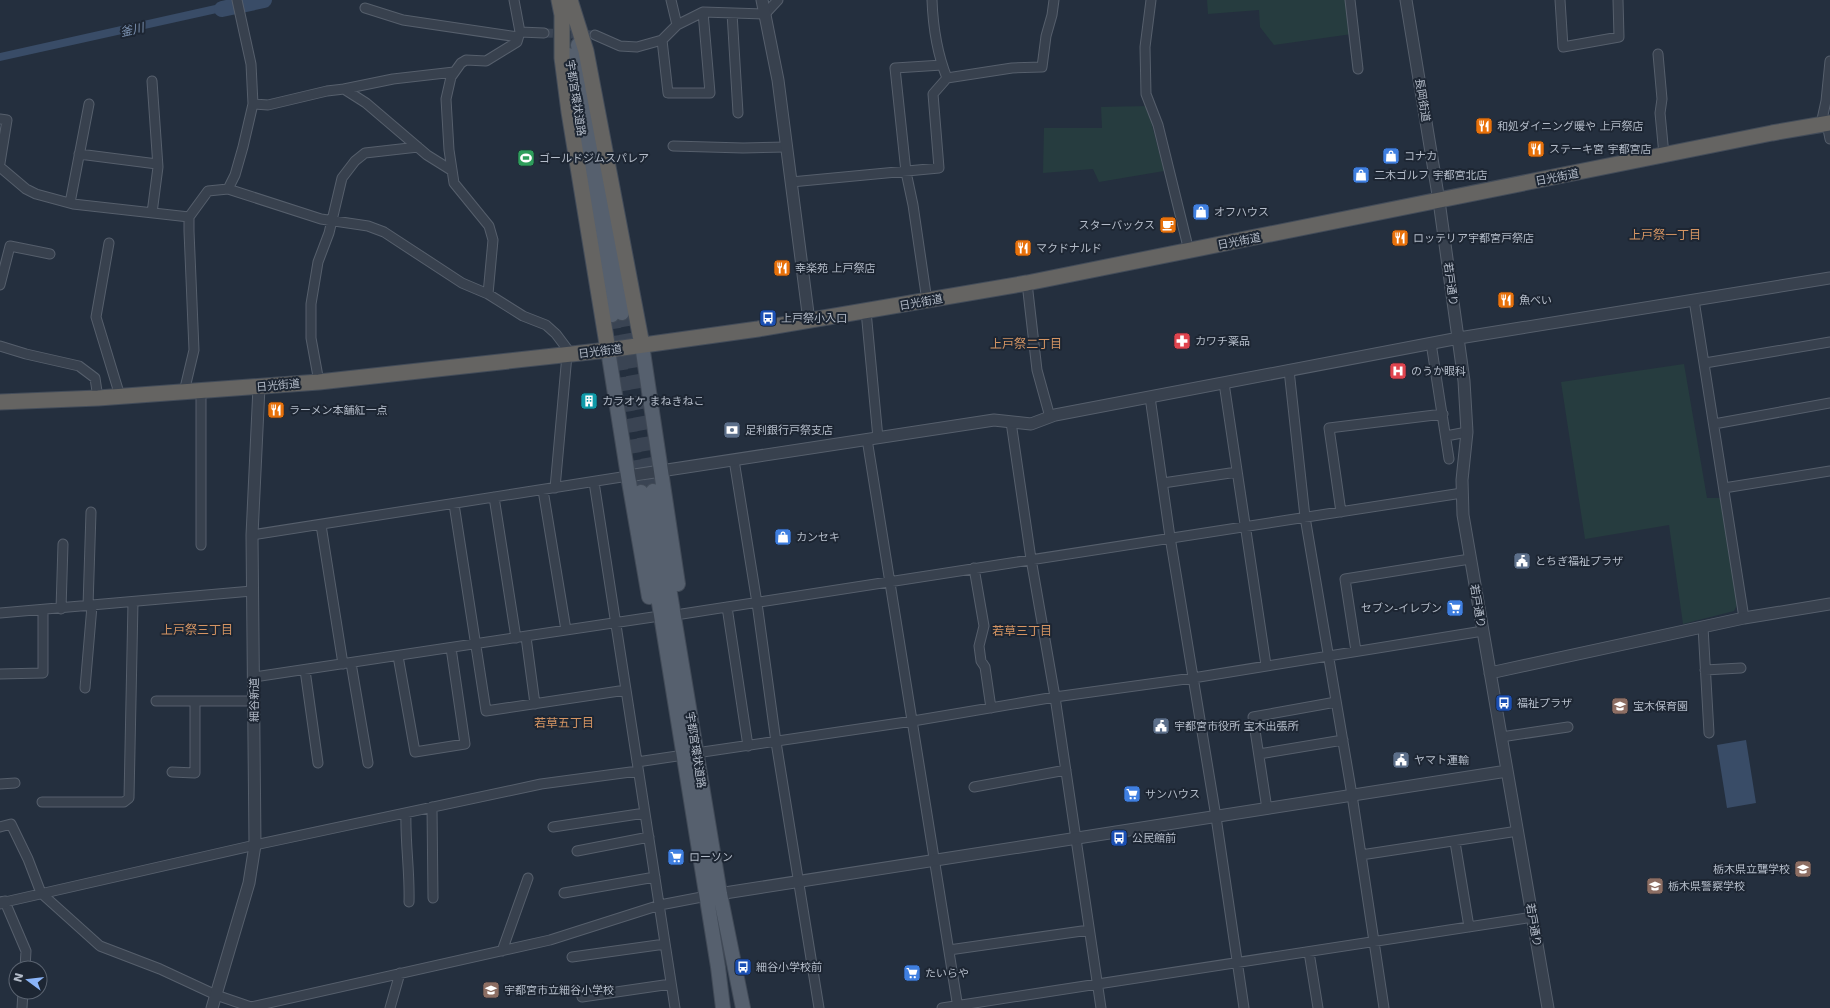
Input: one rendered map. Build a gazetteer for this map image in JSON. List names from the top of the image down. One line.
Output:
{"streets":{"highway":["宇都宮環状道路","日光街道"],"street":["長岡街道","若戸通り","細谷新道"]},"crossings":[["長岡街道","日光街道"],["長岡街道","若戸通り"],["日光街道","若戸通り"],["日光街道","細谷新道"]],"districts":["上戸祭一丁目","上戸祭二丁目","上戸祭三丁目","若草三丁目","若草五丁目"],"water":["釜川"],"places":{"restaurant":["和処ダイニング暖や 上戸祭店","ステーキ宮 宇都宮店","ロッテリア宇都宮戸祭店","マクドナルド","幸楽苑 上戸祭店","魚べい","ラーメン本舗紅一点"],"shop":["コナカ","二木ゴルフ 宇都宮北店","オフハウス","カンセキ"],"sports":["ゴールドジムスパレア"],"cafe":["スターバックス"],"bus stop":["上戸祭小入口","福祉プラザ","公民館前","細谷小学校前"],"pharmacy":["カワチ薬品"],"hospital":["のうか眼科"],"building":["カラオケ まねきねこ"],"bank":["足利銀行戸祭支店"],"public building":["とちぎ福祉プラザ","宇都宮市役所 宝木出張所","ヤマト運輸"],"supermarket":["セブン-イレブン","サンハウス","ローソン","たいらや"],"school or university":["宝木保育園","栃木県立聾学校","栃木県警察学校","宇都宮市立細谷小学校"]},"north":"left"}
